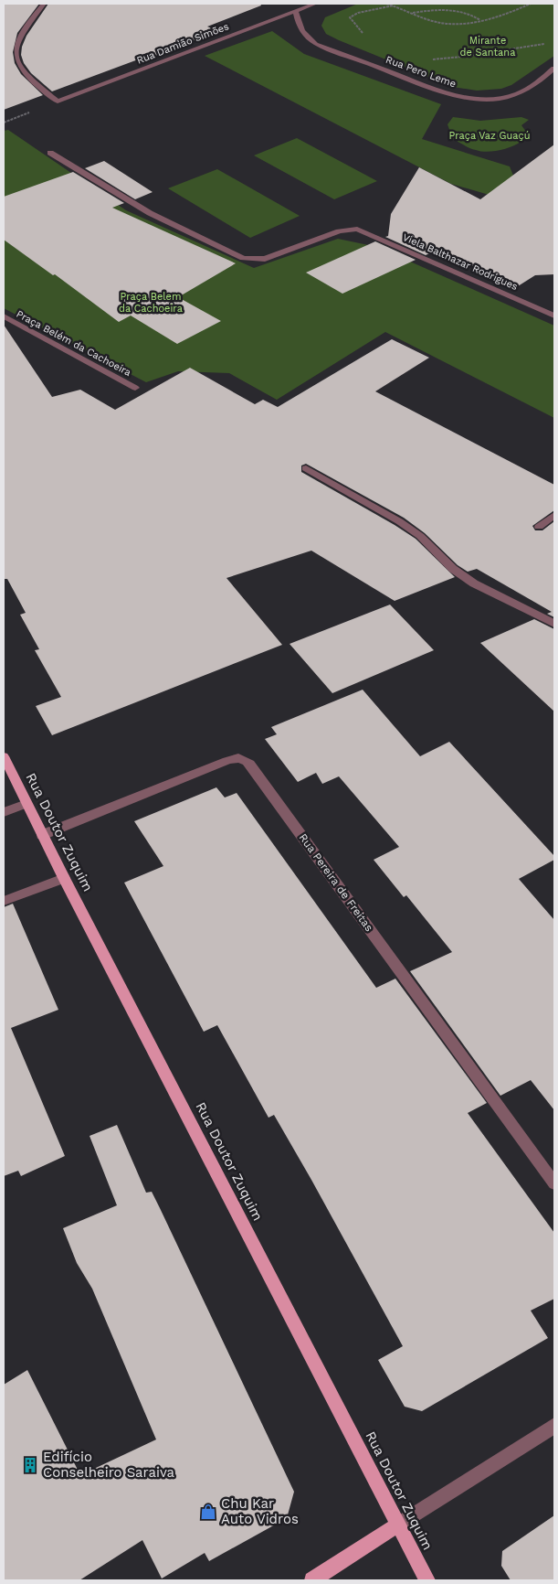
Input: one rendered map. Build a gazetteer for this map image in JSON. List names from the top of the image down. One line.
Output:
{"streets":{"main road":["Rua Doutor Zuquim"],"street":["Rua Damião Simões","Rua Pero Leme","Viela Balthazar Rodrigues","Praça Belém da Cachoeira","Rua Pereira de Freitas"]},"crossings":[["Rua Damião Simões","Rua Pero Leme"],["Rua Doutor Zuquim","Rua Pereira de Freitas"]],"parks":["Mirante de Santana","Praça Vaz Guaçú","Praça Belem da Cachoeira"],"places":{"building":["Edifício Conselheiro Saraiva"],"shop":["Chu Kar Auto Vidros"]}}
